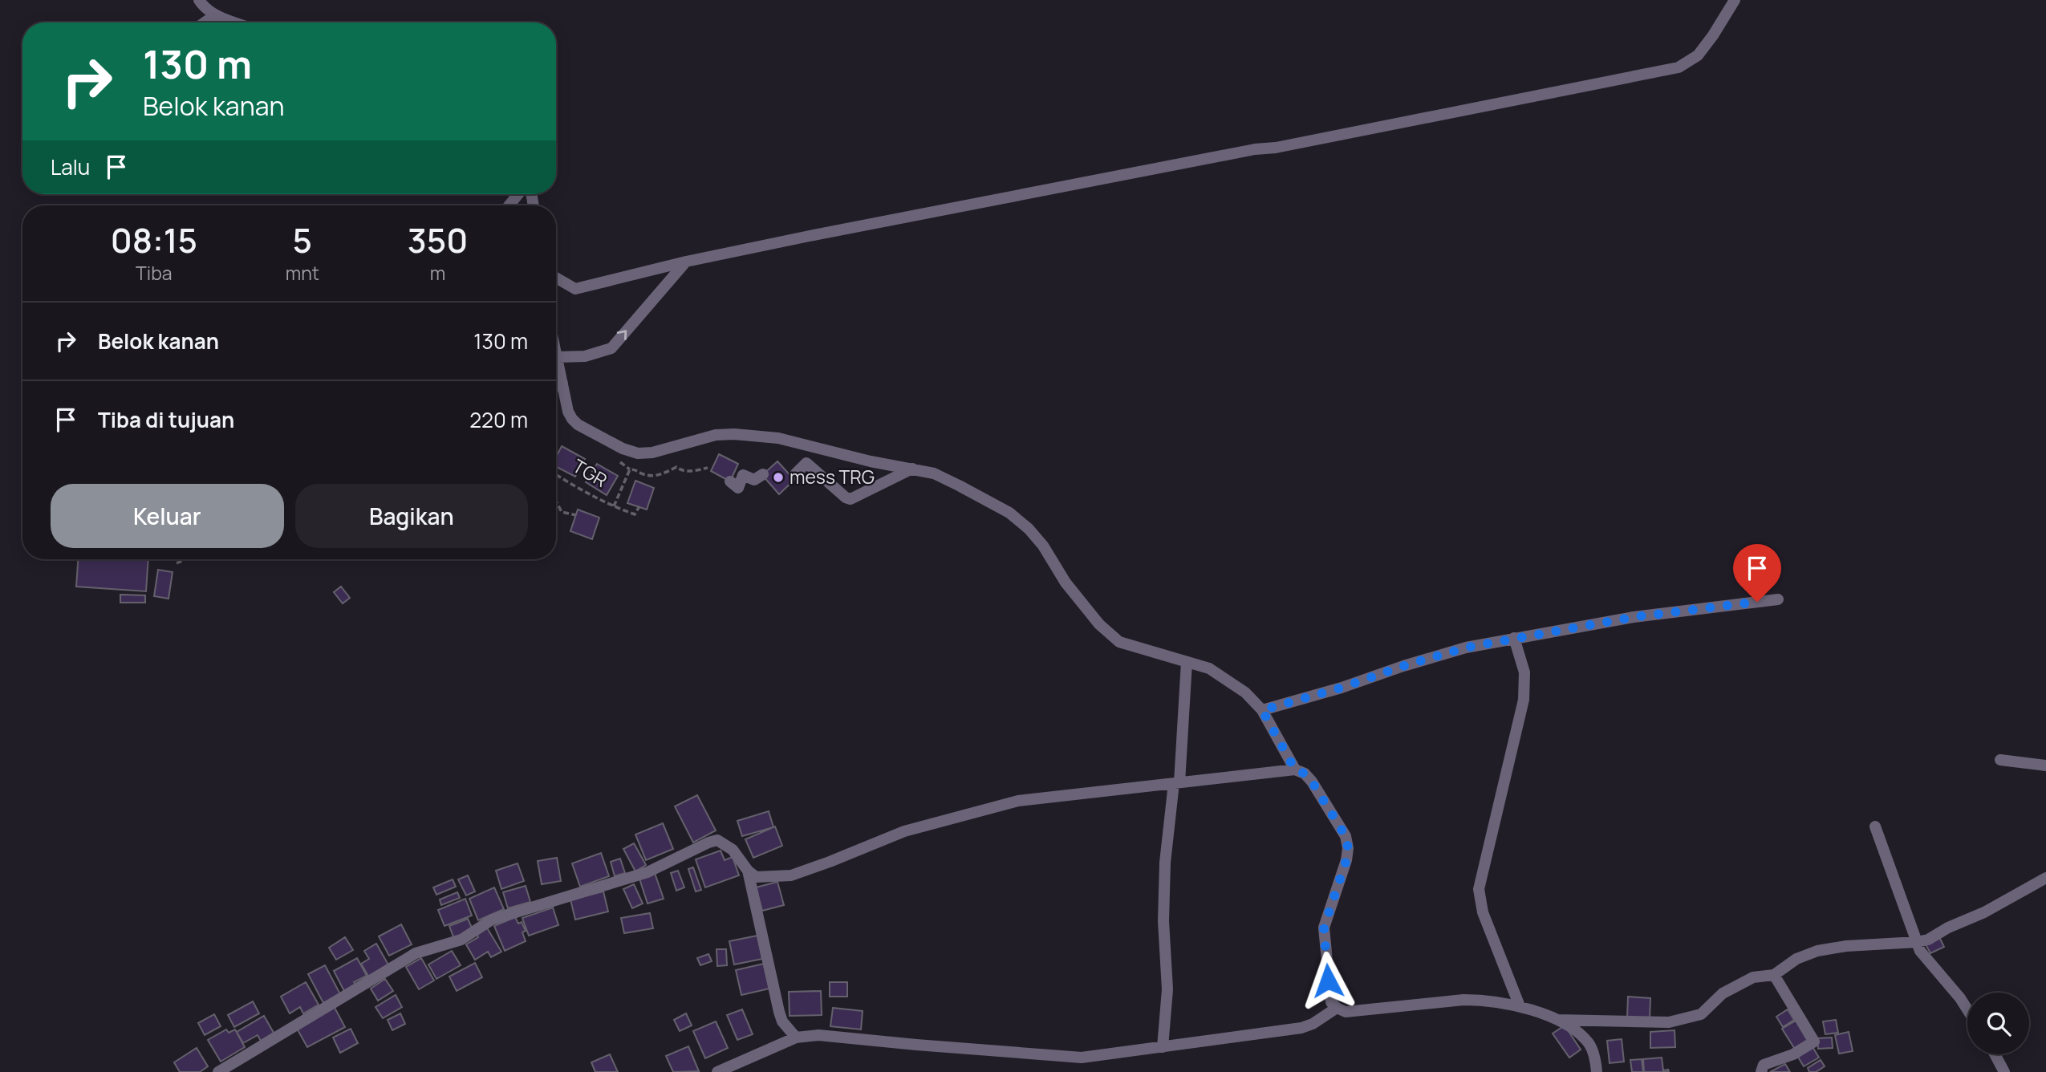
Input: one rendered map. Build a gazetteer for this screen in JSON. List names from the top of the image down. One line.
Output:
{"streets":{"path":["TGR"]},"places":["mess TRG"],"page":{"turn":["130 m","Belok kanan"],"then":"Lalu","eta":["08:15","Tiba","5","mnt","350","m"],"list":[{"name":"Belok kanan","value":"130 m"},{"name":"Tiba di tujuan","value":"220 m"}],"buttons":["Keluar","Bagikan"]}}
